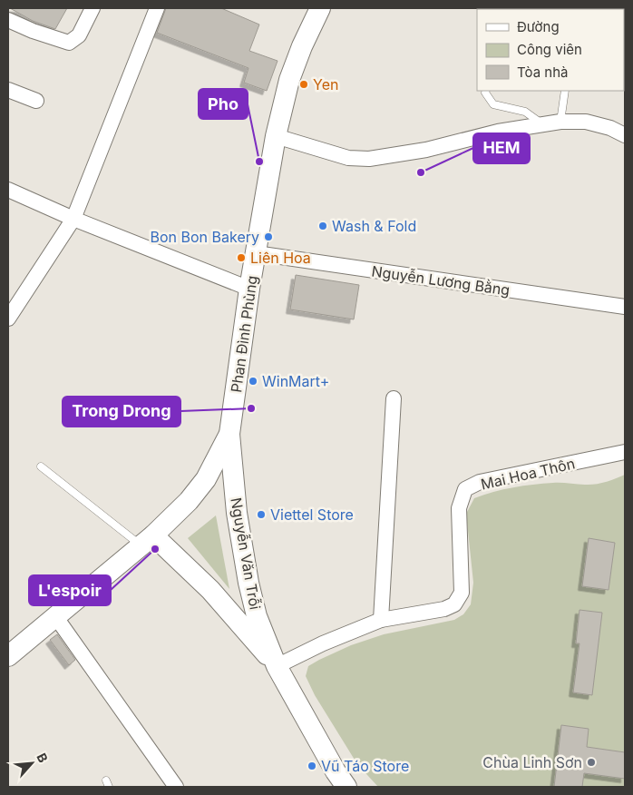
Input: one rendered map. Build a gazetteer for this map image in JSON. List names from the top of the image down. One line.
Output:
{"streets":{"main road":["Phan Đình Phùng","Nguyễn Văn Trỗi"],"street":["Nguyễn Lương Bằng","Mai Hoa Thôn"]},"crossings":[["Nguyễn Lương Bằng","Phan Đình Phùng"],["Phan Đình Phùng","Nguyễn Văn Trỗi"],["Mai Hoa Thôn","Nguyễn Văn Trỗi"]],"places":["Yen","Pho","HEM","Wash & Fold","Bon Bon Bakery","Liên Hoa","WinMart+","Trong Drong","Viettel Store","L'espoir","Chùa Linh Sơn","Vũ Táo Store"],"legend":["Đường","Công viên","Tòa nhà"],"north":"top right"}
